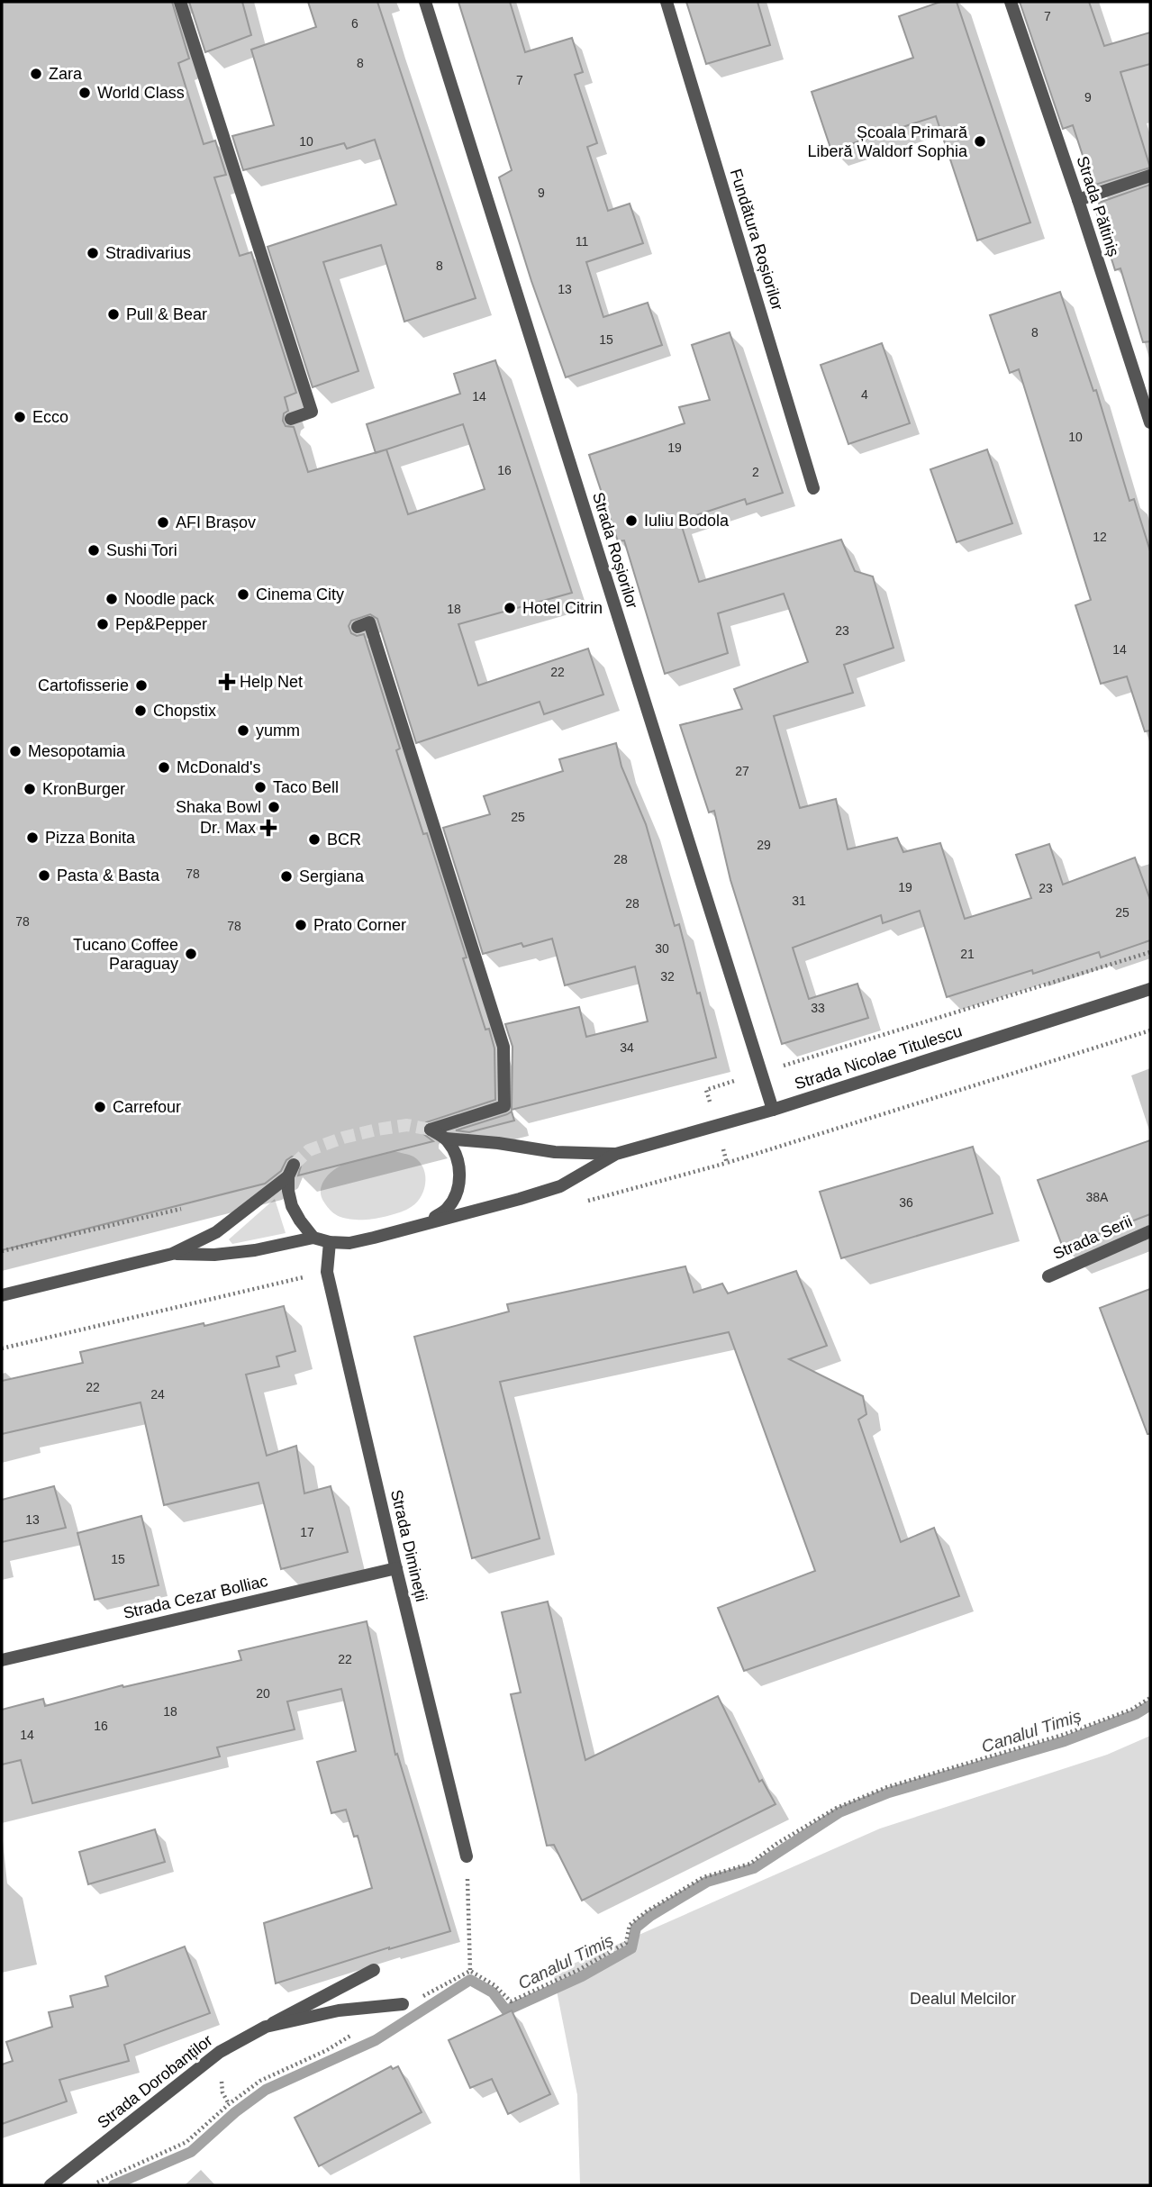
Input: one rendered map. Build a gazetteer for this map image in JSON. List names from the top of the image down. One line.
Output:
{"streets":{"street":["Strada Păltiniș","Fundătura Roșiorilor","Strada Roșiorilor","Strada Nicolae Titulescu","Strada Serii","Strada Dimineții","Strada Cezar Bolliac","Strada Dorobanților"]},"crossings":[["Strada Roșiorilor","Strada Nicolae Titulescu"],["Strada Nicolae Titulescu","Strada Dimineții"],["Strada Dimineții","Strada Cezar Bolliac"]],"water":["Canalul Timiș"],"parks":["Dealul Melcilor"],"places":{"other":["Zara","World Class","Școala Primară Liberă Waldorf Sophia","Stradivarius","Pull & Bear","Ecco","Iuliu Bodola","AFI Brașov","Sushi Tori","Cinema City","Noodle pack","Hotel Citrin","Pep&Pepper","Cartofisserie","Chopstix","yumm","Mesopotamia","McDonald's","Taco Bell","KronBurger","Shaka Bowl","Pizza Bonita","BCR","Pasta & Basta","Sergiana","Prato Corner","Tucano Coffee Paraguay","Carrefour"],"health":["Help Net","Dr. Max"]},"house_numbers":["7","6","8","7","9","10","9","11","8","13","8","15","4","14","10","19","16","2","12","18","23","14","22","27","25","29","28","78","19","23","31","28","25","78","78","30","21","32","33","34","38A","36","22","24","13","17","15","22","20","18","16","14"]}
